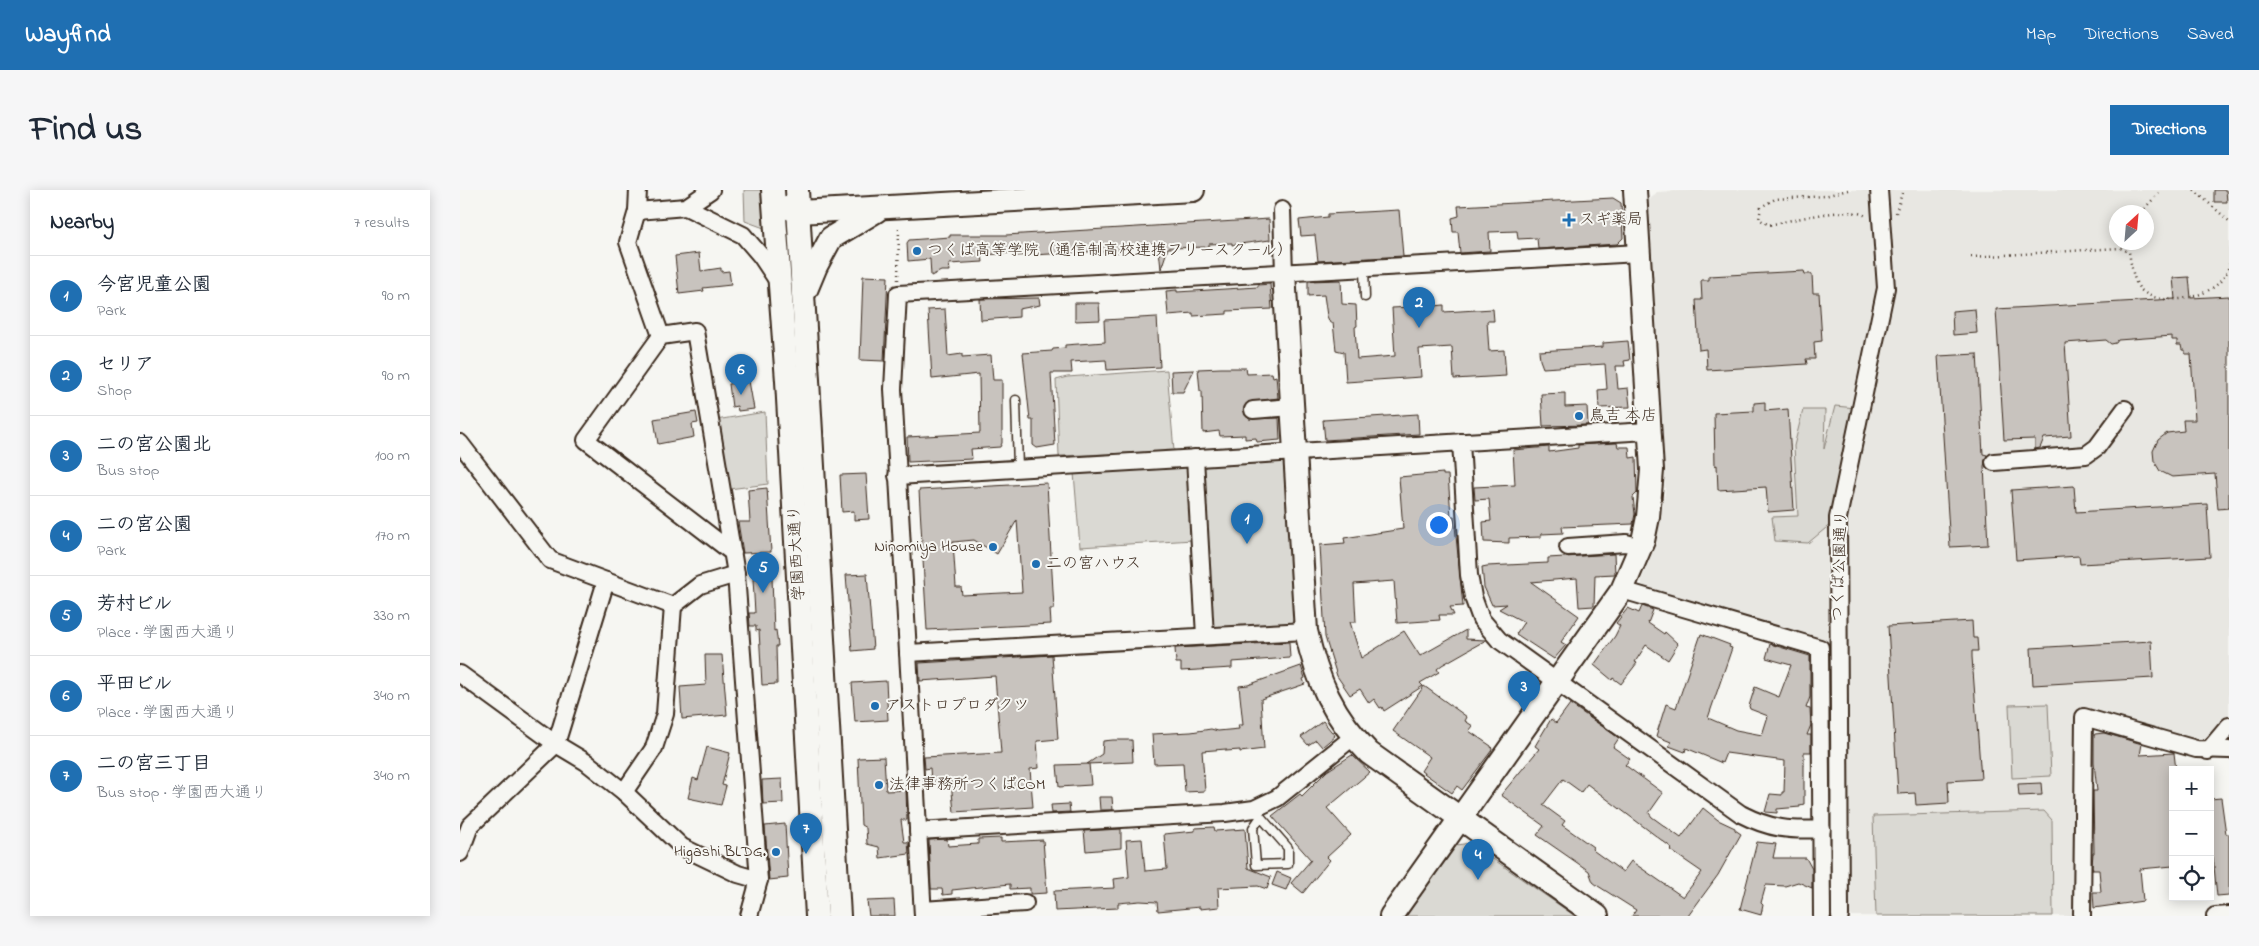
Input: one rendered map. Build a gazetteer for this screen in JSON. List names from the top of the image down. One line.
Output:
{"streets":{"main road":["学園西大通り"],"street":["つくば公園通り"]},"places":{"health":["スギ薬局"],"other":["つくば高等学院（通信制高校連携フリースクール）","鳥吉 本店","Ninomiya House","二の宮ハウス","アストロプロダクツ","法律事務所つくばCOM","Higashi BLDG."]},"north":"top right","page":{"header":"Wayfind","nav":["Map","Directions","Saved"],"title":"Find us","buttons":"Directions","heading":["Nearby","7 results"],"list":[{"mark":"1","name":"今宮児童公園","note":"Park","value":"90 m"},{"mark":"2","name":"セリア","note":"Shop","value":"90 m"},{"mark":"3","name":"二の宮公園北","note":"Bus stop","value":"100 m"},{"mark":"4","name":"二の宮公園","note":"Park","value":"170 m"},{"mark":"5","name":"芳村ビル","note":"Place · 学園西大通り","value":"330 m"},{"mark":"6","name":"平田ビル","note":"Place · 学園西大通り","value":"340 m"},{"mark":"7","name":"二の宮三丁目","note":"Bus stop · 学園西大通り","value":"340 m"}],"pins":["2","6","1","5","3","7","4"],"map_buttons":["+","−"]}}
